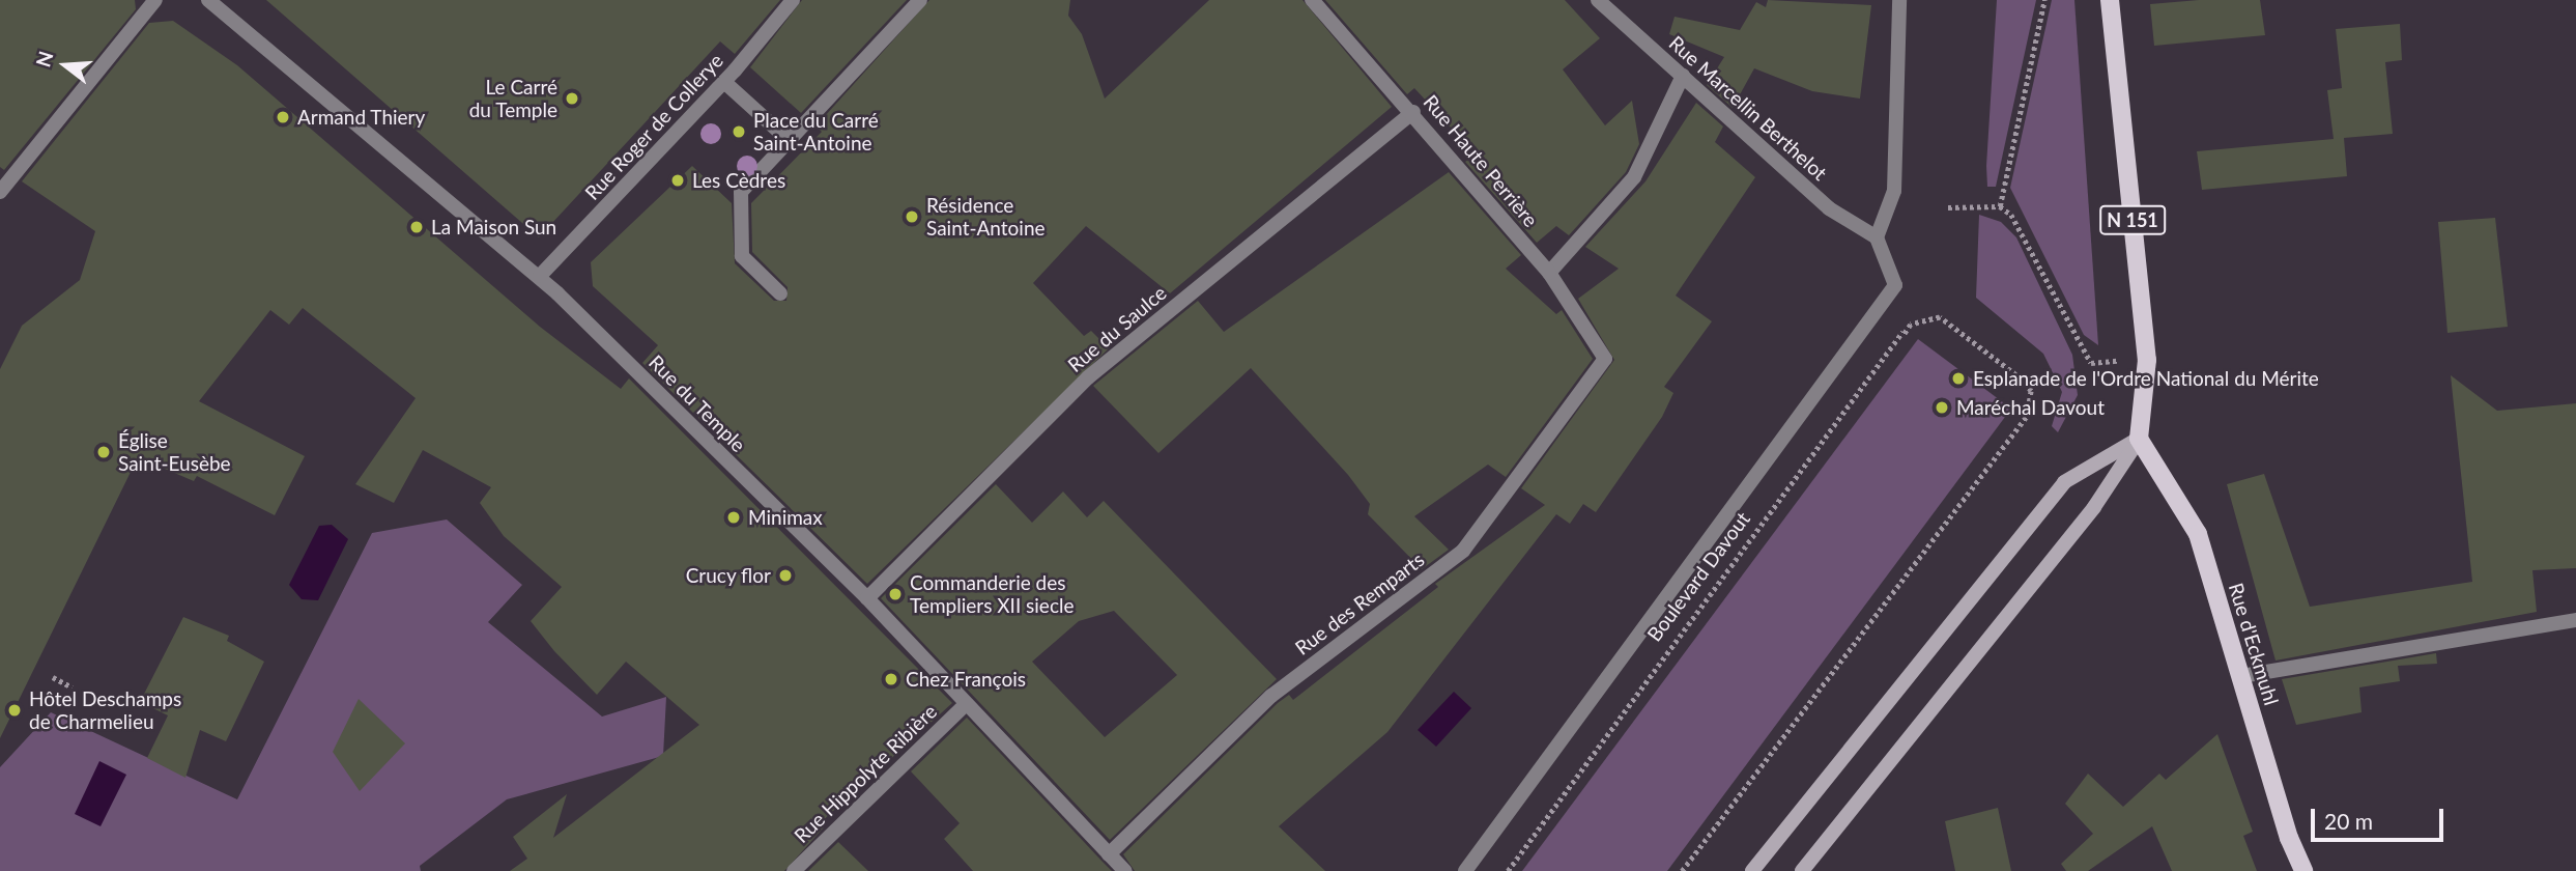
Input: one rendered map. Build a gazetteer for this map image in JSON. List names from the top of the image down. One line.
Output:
{"streets":{"main road":["N 151","Rue d'Eckmuhl"],"street":["Rue Marcellin Berthelot","Rue Roger de Collerye","Rue Haute Perrière","Rue du Saulce","Rue du Temple","Boulevard Davout","Rue des Remparts","Rue Hippolyte Ribière"]},"crossings":[["Rue Marcellin Berthelot","Boulevard Davout"],["Rue Roger de Collerye","Rue du Temple"],["Rue Haute Perrière","Rue du Saulce"],["Rue Haute Perrière","Rue des Remparts"],["N 151","Rue d'Eckmuhl"],["Rue du Saulce","Rue du Temple"],["Rue du Temple","Rue des Remparts"],["Rue du Temple","Rue Hippolyte Ribière"]],"places":["Le Carré du Temple","Armand Thiery","Place du Carré Saint-Antoine","Les Cèdres","Résidence Saint-Antoine","La Maison Sun","Esplanade de l'Ordre National du Mérite","Maréchal Davout","Église Saint-Eusèbe","Minimax","Crucy flor","Commanderie des Templiers XII siecle","Chez François","Hôtel Deschamps de Charmelieu"],"scale_bar":"20 m","north":"left"}
